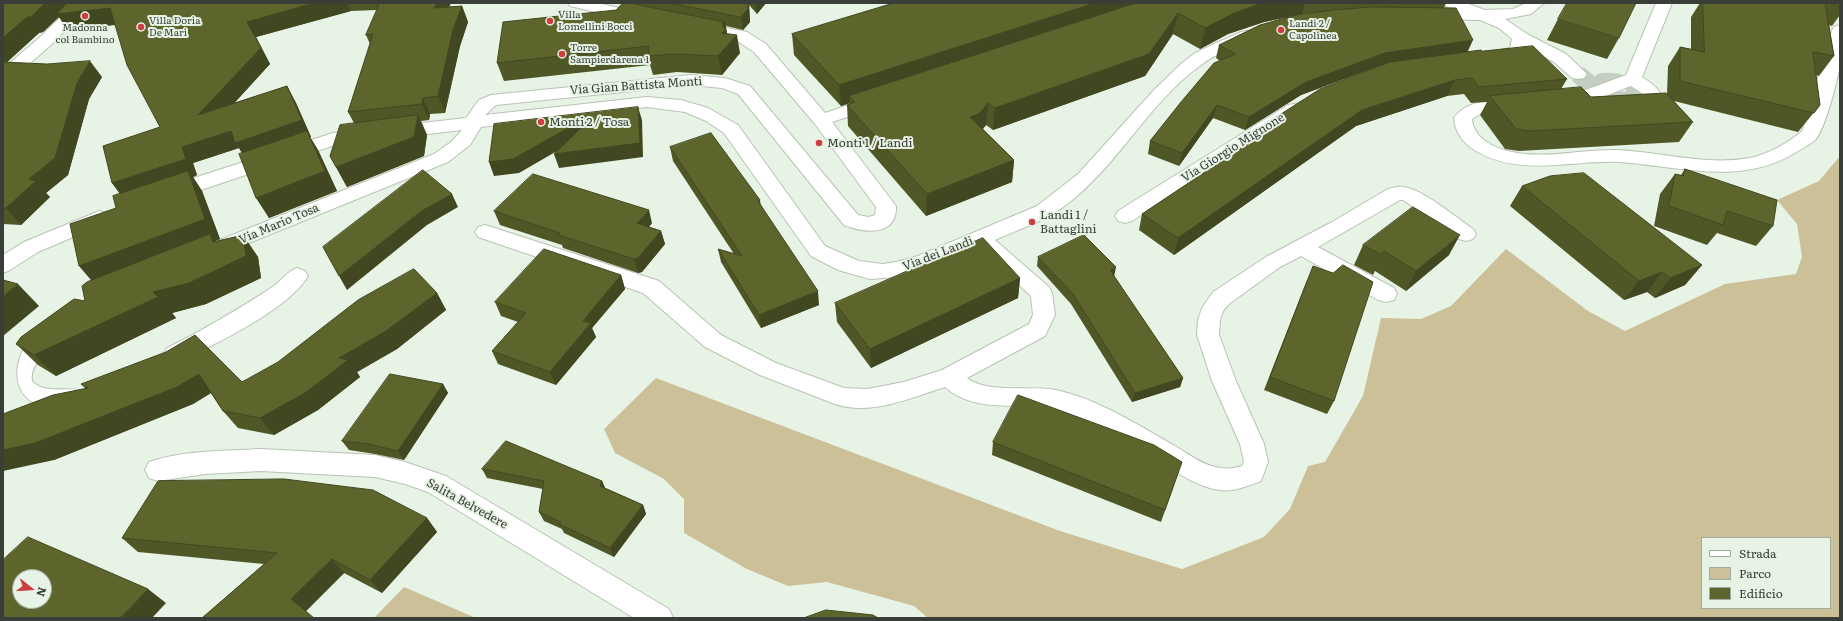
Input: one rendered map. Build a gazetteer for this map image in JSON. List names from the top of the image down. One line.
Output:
{"streets":{"street":["Via Gian Battista Monti","Via Giorgio Mignone","Via Mario Tosa","Via dei Landi","Salita Belvedere"]},"crossings":[["Via Gian Battista Monti","Via Mario Tosa"],["Via Gian Battista Monti","Via dei Landi"],["Via Mario Tosa","Via dei Landi"]],"places":["Madonna col Bambino","Villa Lomellini Bocci","Villa Doria De Mari","Landi 2 / Capolinea","Torre Sampierdarena 1","Monti 2 / Tosa","Monti 1 / Landi","Landi 1 / Battaglini"],"legend":["Strada","Parco","Edificio"],"north":"right"}
